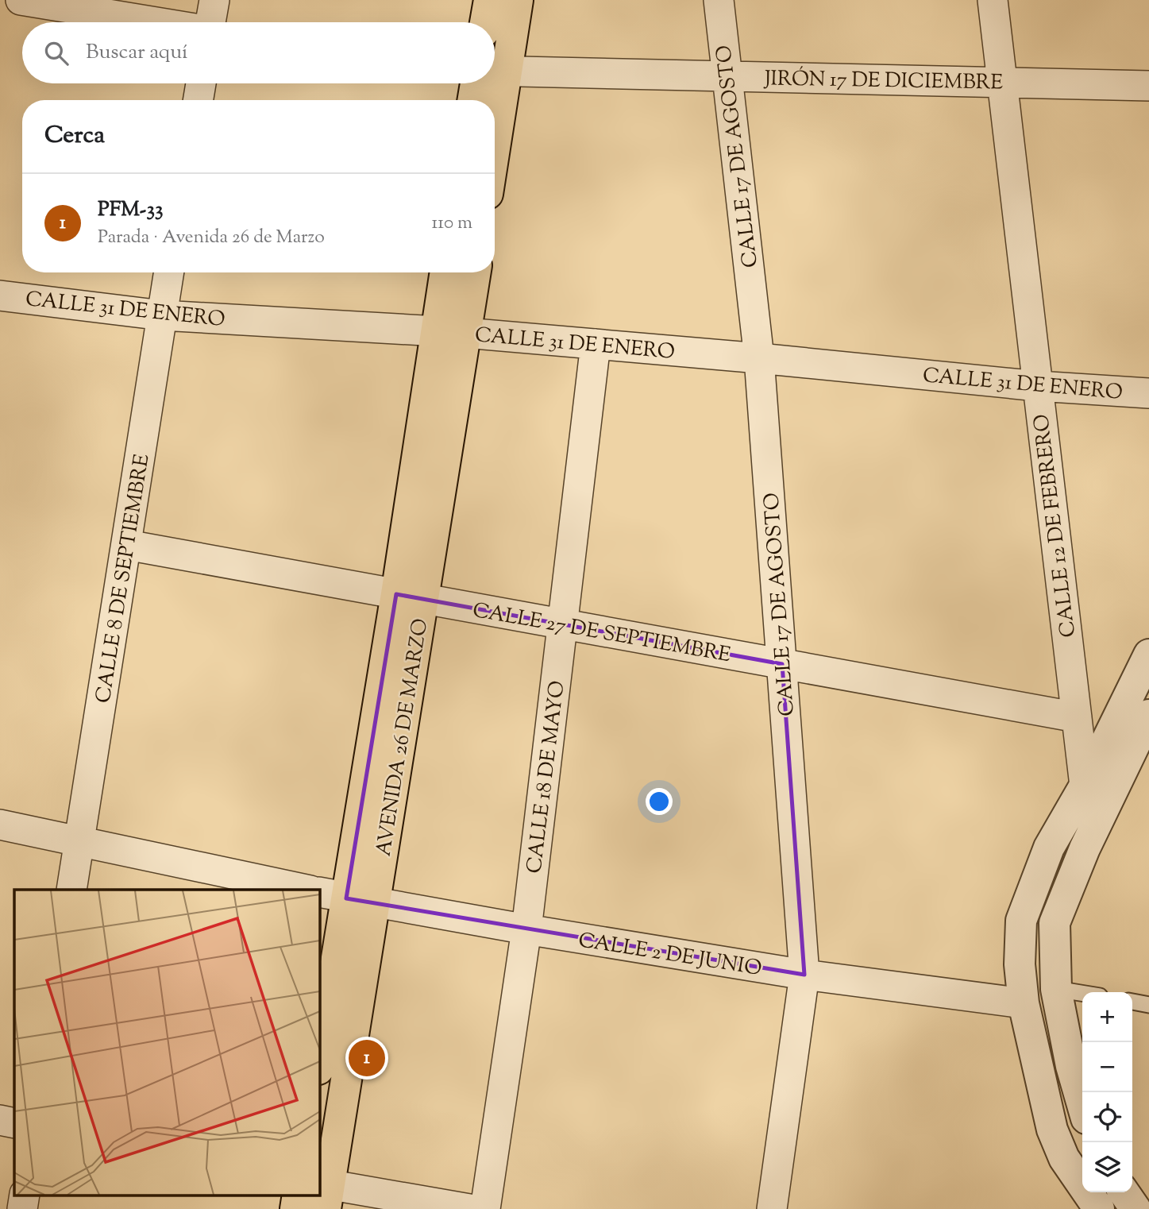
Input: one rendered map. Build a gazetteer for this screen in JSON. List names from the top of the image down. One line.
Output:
{"streets":{"main road":["AVENIDA 26 DE MARZO"],"street":["JIRÓN 17 DE DICIEMBRE","CALLE 17 DE AGOSTO","CALLE 31 DE ENERO","CALLE 12 DE FEBRERO","CALLE 8 DE SEPTIEMBRE","CALLE 27 DE SEPTIEMBRE","CALLE 18 DE MAYO","CALLE 2 DE JUNIO"]},"crossings":[["JIRÓN 17 DE DICIEMBRE","CALLE 17 DE AGOSTO"],["JIRÓN 17 DE DICIEMBRE","CALLE 12 DE FEBRERO"],["CALLE 17 DE AGOSTO","CALLE 31 DE ENERO"],["CALLE 17 DE AGOSTO","CALLE 27 DE SEPTIEMBRE"],["CALLE 17 DE AGOSTO","CALLE 2 DE JUNIO"],["CALLE 31 DE ENERO","CALLE 12 DE FEBRERO"],["CALLE 31 DE ENERO","CALLE 8 DE SEPTIEMBRE"],["CALLE 31 DE ENERO","AVENIDA 26 DE MARZO"],["CALLE 31 DE ENERO","CALLE 18 DE MAYO"],["CALLE 12 DE FEBRERO","CALLE 27 DE SEPTIEMBRE"],["CALLE 8 DE SEPTIEMBRE","CALLE 27 DE SEPTIEMBRE"],["CALLE 27 DE SEPTIEMBRE","AVENIDA 26 DE MARZO"],["CALLE 27 DE SEPTIEMBRE","CALLE 18 DE MAYO"],["AVENIDA 26 DE MARZO","CALLE 2 DE JUNIO"],["CALLE 18 DE MAYO","CALLE 2 DE JUNIO"]],"page":{"search":"Buscar aquí","heading":"Cerca","list":[{"mark":"1","name":"PFM-33","note":"Parada · Avenida 26 de Marzo","value":"110 m"}],"map_buttons":["+","−"],"pins":"1"}}
